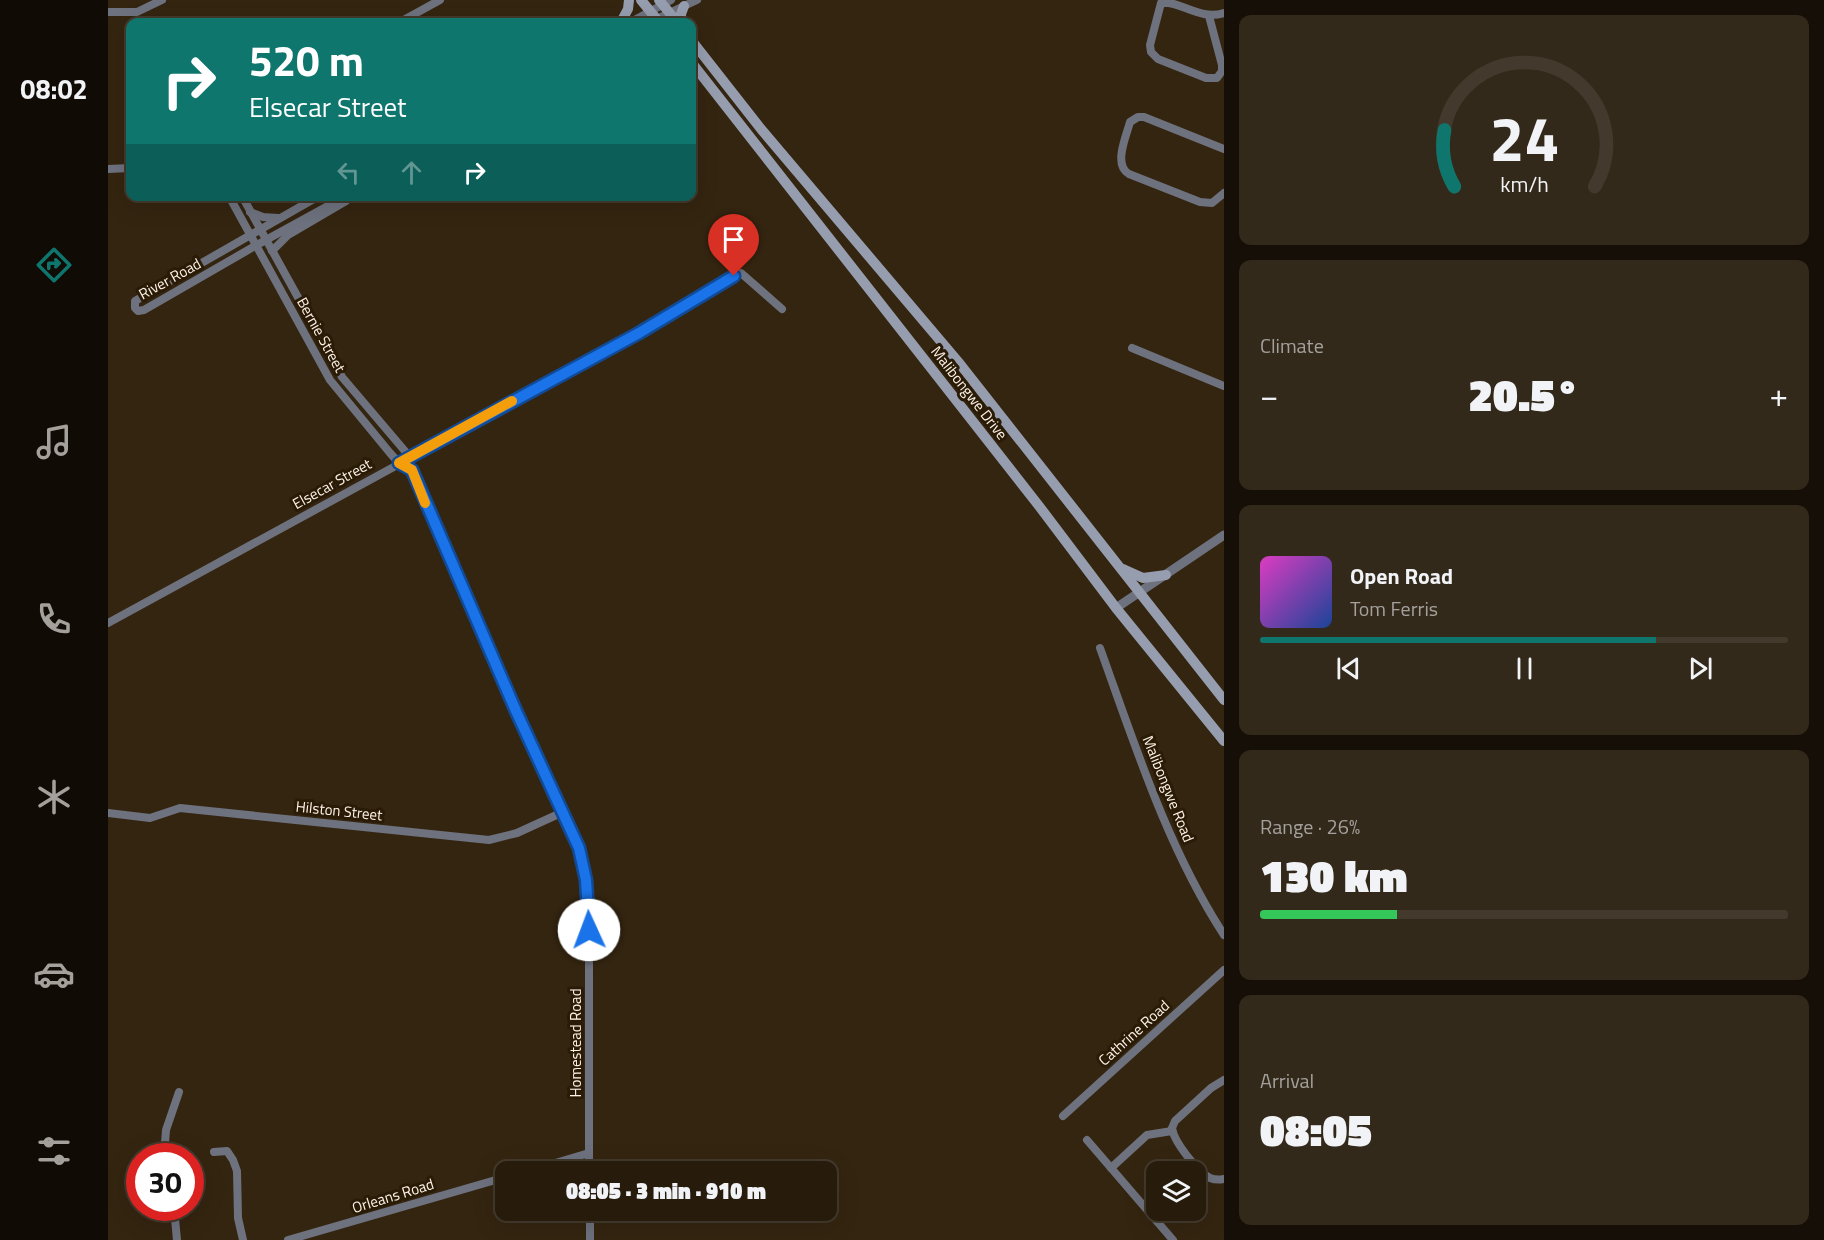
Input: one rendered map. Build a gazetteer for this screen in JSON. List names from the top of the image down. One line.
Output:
{"streets":{"main road":["Malibongwe Drive"],"street":["River Road","Bernie Street","Elsecar Street","Malibongwe Road","Hilston Street","Cathrine Road","Homestead Road","Orleans Road"]},"crossings":[["River Road","Bernie Street"],["Bernie Street","Elsecar Street"],["Hilston Street","Homestead Road"]],"page":{"tabs":"08:02","turn":["520 m","Elsecar Street"],"tile":["Climate",["Range · 26%","130 km"],["Arrival","08:05"]],"heat":["−","20.5°","+"],"song":["Open Road","Tom Ferris"],"limit":"30","trip":"08:05 · 3 min · 910 m","gauge":["24","km/h"]}}
